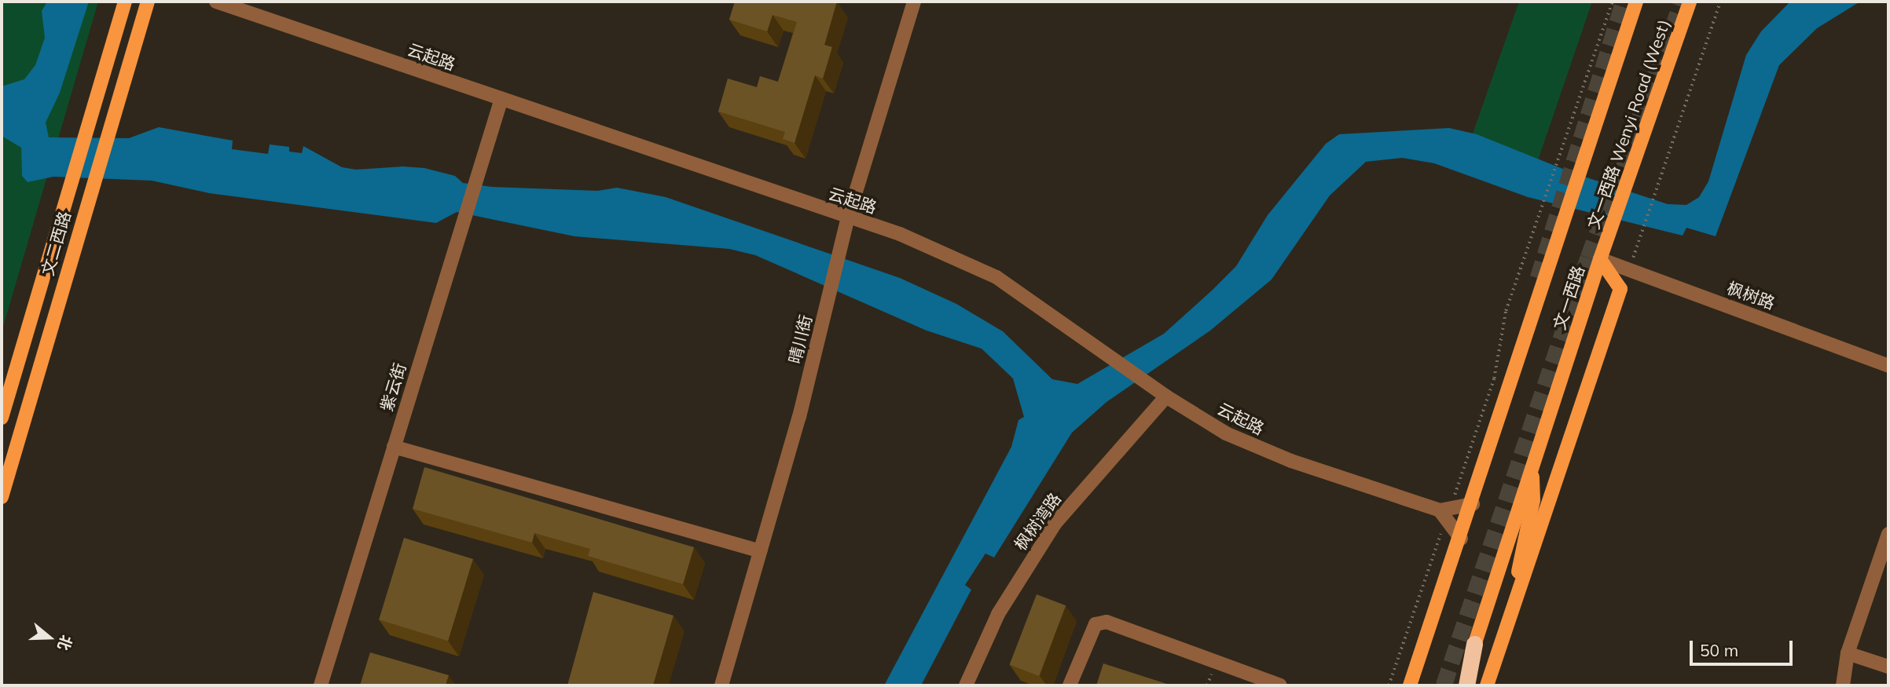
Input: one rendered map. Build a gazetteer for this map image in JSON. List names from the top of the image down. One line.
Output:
{"streets":{"main road":["文一西路 Wenyi Road (West)","文二西路","文一西路"],"street":["云起路","枫树路","晴川街","紫云街","枫树湾路"]},"crossings":[["云起路","晴川街"],["云起路","紫云街"],["云起路","枫树湾路"],["文一西路 Wenyi Road (West)","枫树路"],["文一西路 Wenyi Road (West)","文一西路"],["枫树路","文一西路"]],"scale_bar":"50 m","north":"right"}
